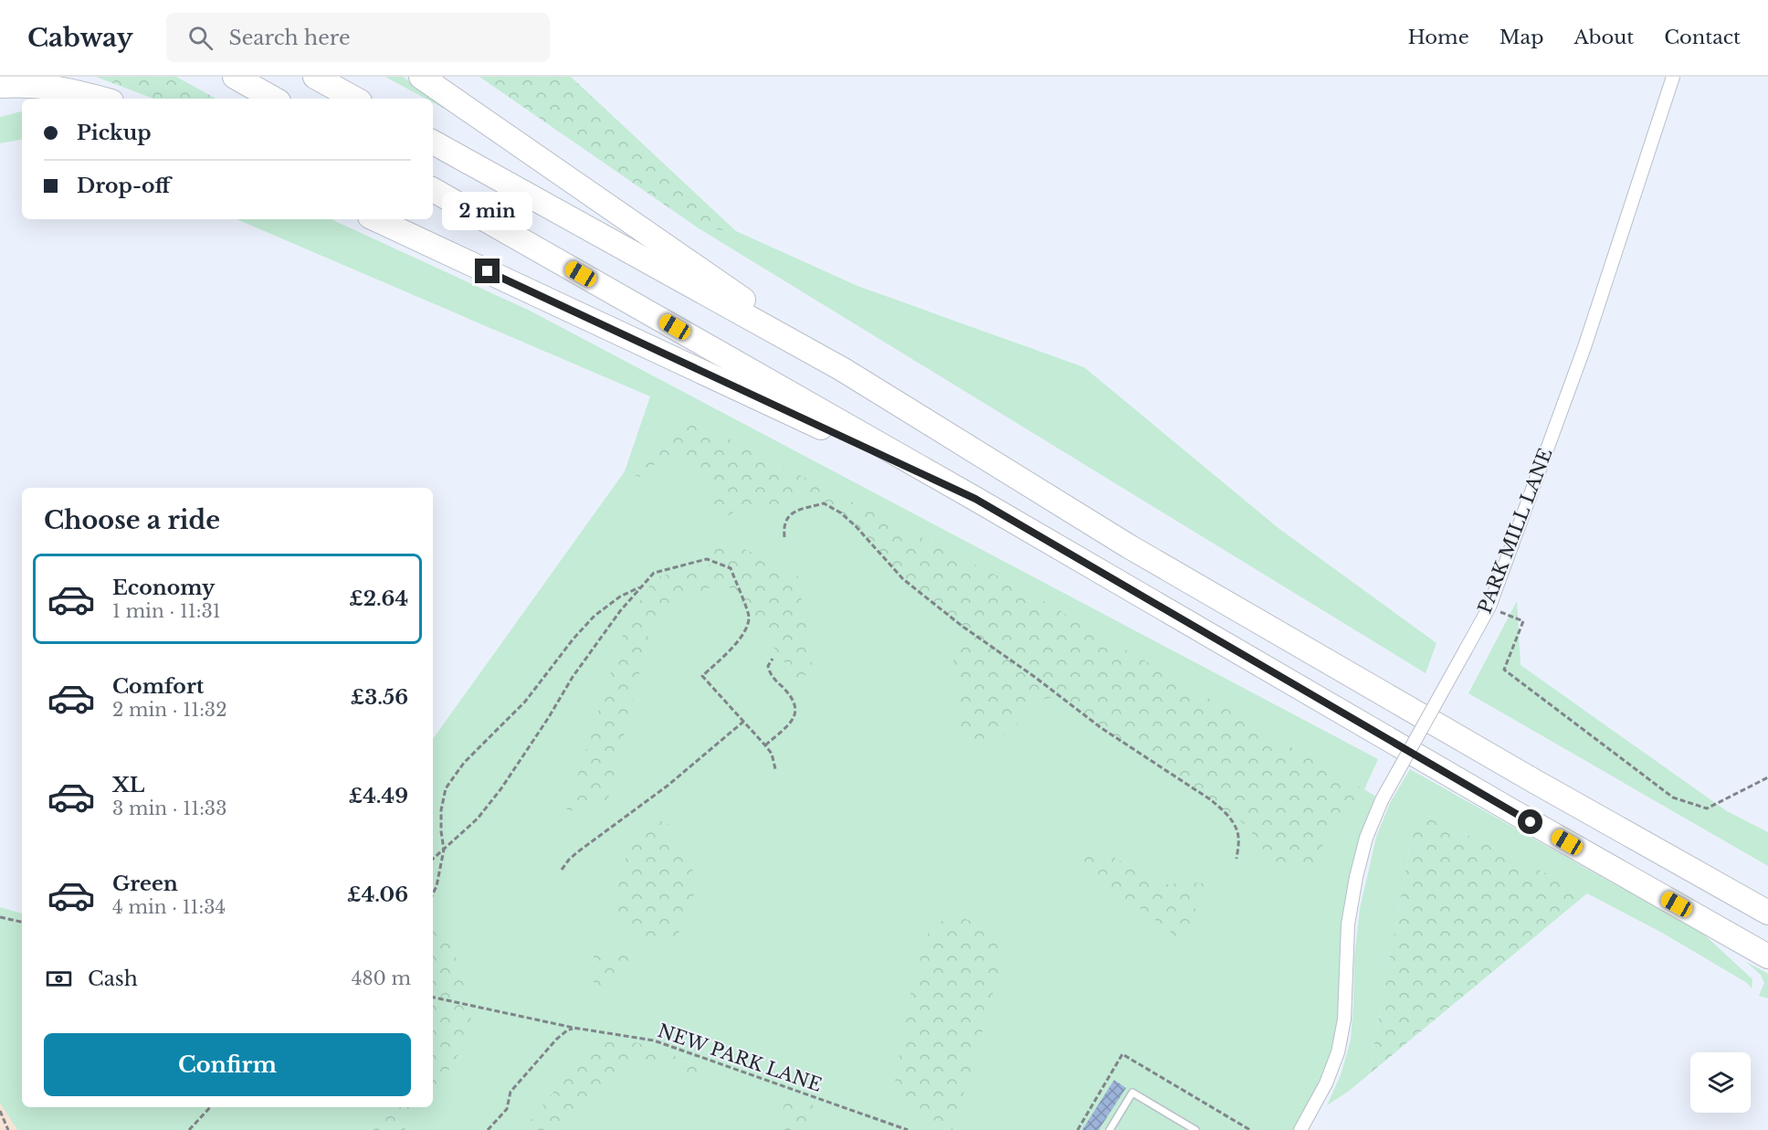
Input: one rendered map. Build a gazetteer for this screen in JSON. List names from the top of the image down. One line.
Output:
{"streets":{"street":["PARK MILL LANE"],"path":["NEW PARK LANE"]},"page":{"header":"Cabway","search":"Search here","nav":["Home","Map","About","Contact"],"banner":["Pickup","Drop-off"],"bubble":"2 min","heading":"Choose a ride","list":[{"name":"Economy","note":"1 min · 11:31","value":"£2.64"},{"name":"Comfort","note":"2 min · 11:32","value":"£3.56"},{"name":"XL","note":"3 min · 11:33","value":"£4.49"},{"name":"Green","note":"4 min · 11:34","value":"£4.06"}],"pay":["Cash","480 m"],"buttons":"Confirm"}}
